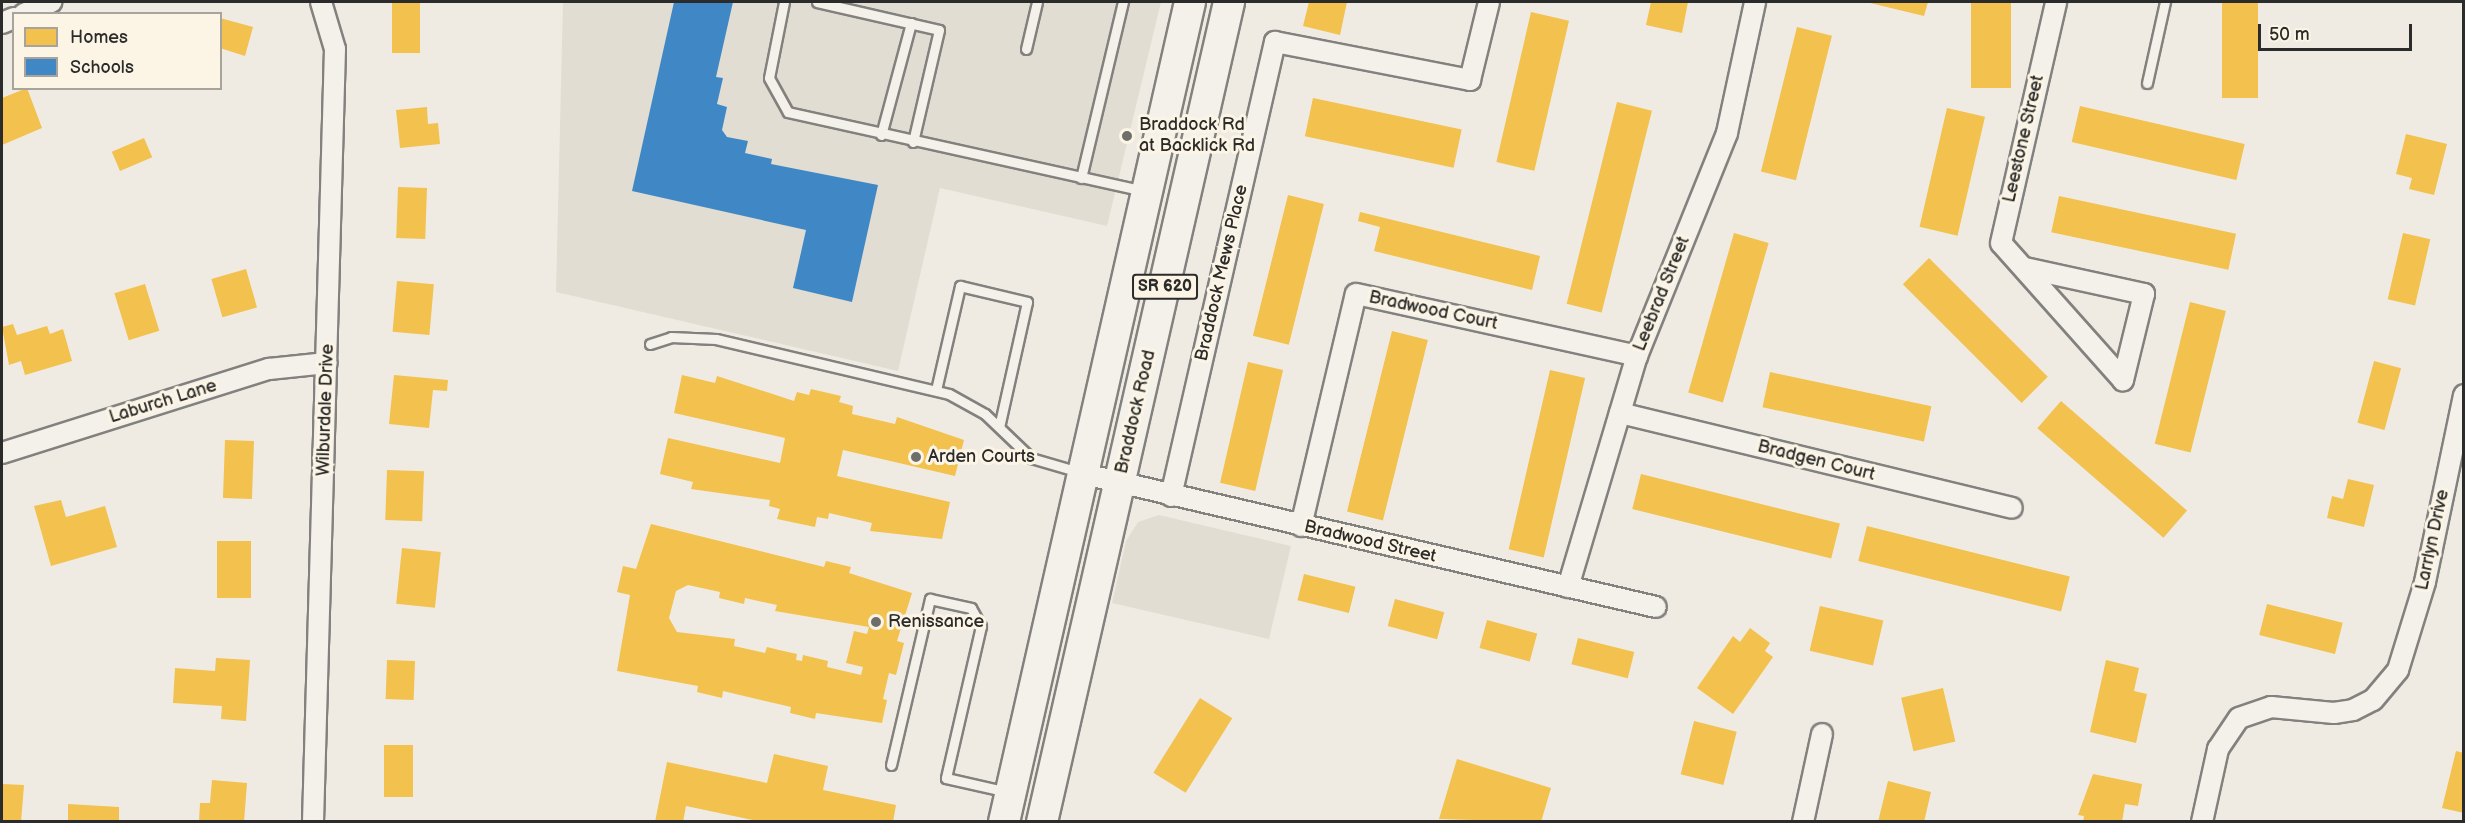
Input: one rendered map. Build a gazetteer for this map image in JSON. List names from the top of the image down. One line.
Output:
{"streets":{"main road":["SR 620","Braddock Road"],"street":["Leestone Street","Braddock Mews Place","Leebrad Street","Bradwood Court","Laburch Lane","Wilburdale Drive","Bradgen Court","Larrlyn Drive","Bradwood Street"]},"crossings":[["Braddock Mews Place","Bradwood Street"],["Leebrad Street","Bradwood Court"],["Leebrad Street","Bradgen Court"],["Leebrad Street","Bradwood Street"],["Bradwood Court","Bradwood Street"],["Laburch Lane","Wilburdale Drive"],["Braddock Road","Bradwood Street"]],"places":["Braddock Rd at Backlick Rd","Arden Courts","Renissance"],"legend":["Homes","Schools"],"scale_bar":"50 m"}
